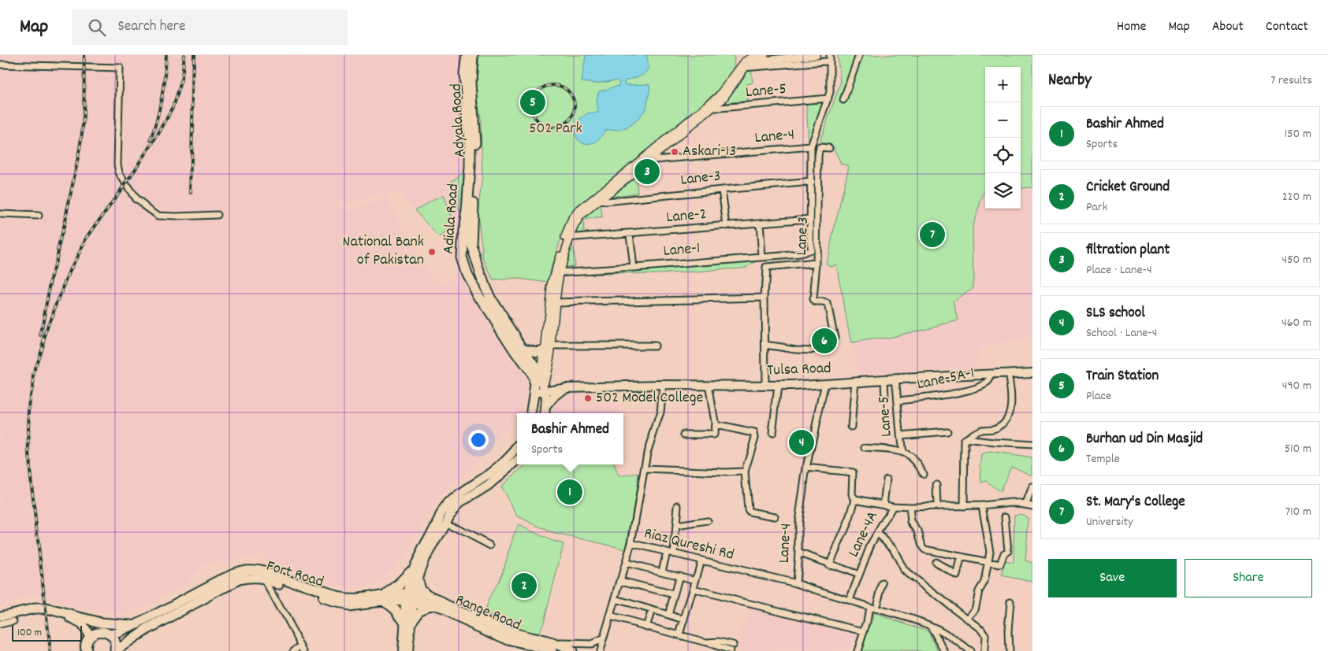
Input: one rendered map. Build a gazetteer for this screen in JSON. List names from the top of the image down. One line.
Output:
{"streets":{"main road":["Adyala Road","Adiala Road","Tulsa Road","Fort Road","Range Road"],"street":["Lane-5","Lane-4","Lane-3","Lane-2","Lane 3","Lane-1","Lane-5A-1","Lane-4A","Riaz Qureshi Rd"]},"crossings":[["Lane-5","Tulsa Road"],["Lane-5","Lane-5A-1"],["Adyala Road","Adiala Road"],["Lane-4","Tulsa Road"],["Lane-4","Lane-4A"],["Lane-4","Riaz Qureshi Rd"],["Lane-2","Lane-1"],["Adiala Road","Tulsa Road"],["Lane 3","Tulsa Road"],["Tulsa Road","Lane-5A-1"],["Fort Road","Range Road"]],"parks":["502 Park"],"places":["Askari-13","National Bank of Pakistan","502 Model College"],"scale_bar":"100 m","page":{"header":"Map","search":"Search here","nav":["Home","Map","About","Contact"],"heading":["Nearby","7 results"],"map_buttons":["+","−"],"pins":["5","3","7","6","4","1","2"],"list":[{"mark":"1","name":"Bashir Ahmed","note":"Sports","value":"150 m"},{"mark":"2","name":"Cricket Ground","note":"Park","value":"220 m"},{"mark":"3","name":"filtration plant","note":"Place · Lane-4","value":"450 m"},{"mark":"4","name":"SLS school","note":"School · Lane-4","value":"460 m"},{"mark":"5","name":"Train Station","note":"Place","value":"490 m"},{"mark":"6","name":"Burhan ud Din Masjid","note":"Temple","value":"510 m"},{"mark":"7","name":"St. Mary's College","note":"University","value":"710 m"}],"popup":["Bashir Ahmed","Sports"],"buttons":["Save","Share"],"scale":"100 m"}}
